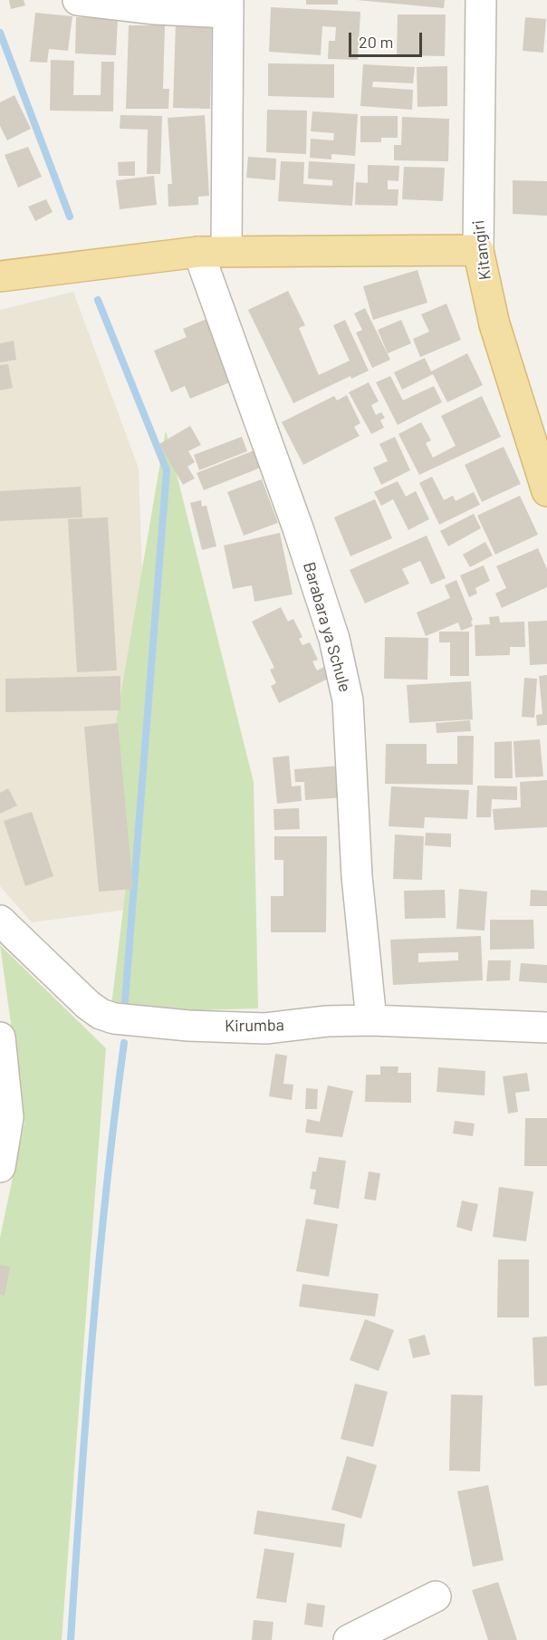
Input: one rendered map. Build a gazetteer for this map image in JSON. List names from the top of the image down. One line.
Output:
{"streets":{"main road":["Kitangiri"],"street":["Barabara ya Schule","Kirumba"]},"crossings":[["Barabara ya Schule","Kirumba"]],"scale_bar":"20 m"}
